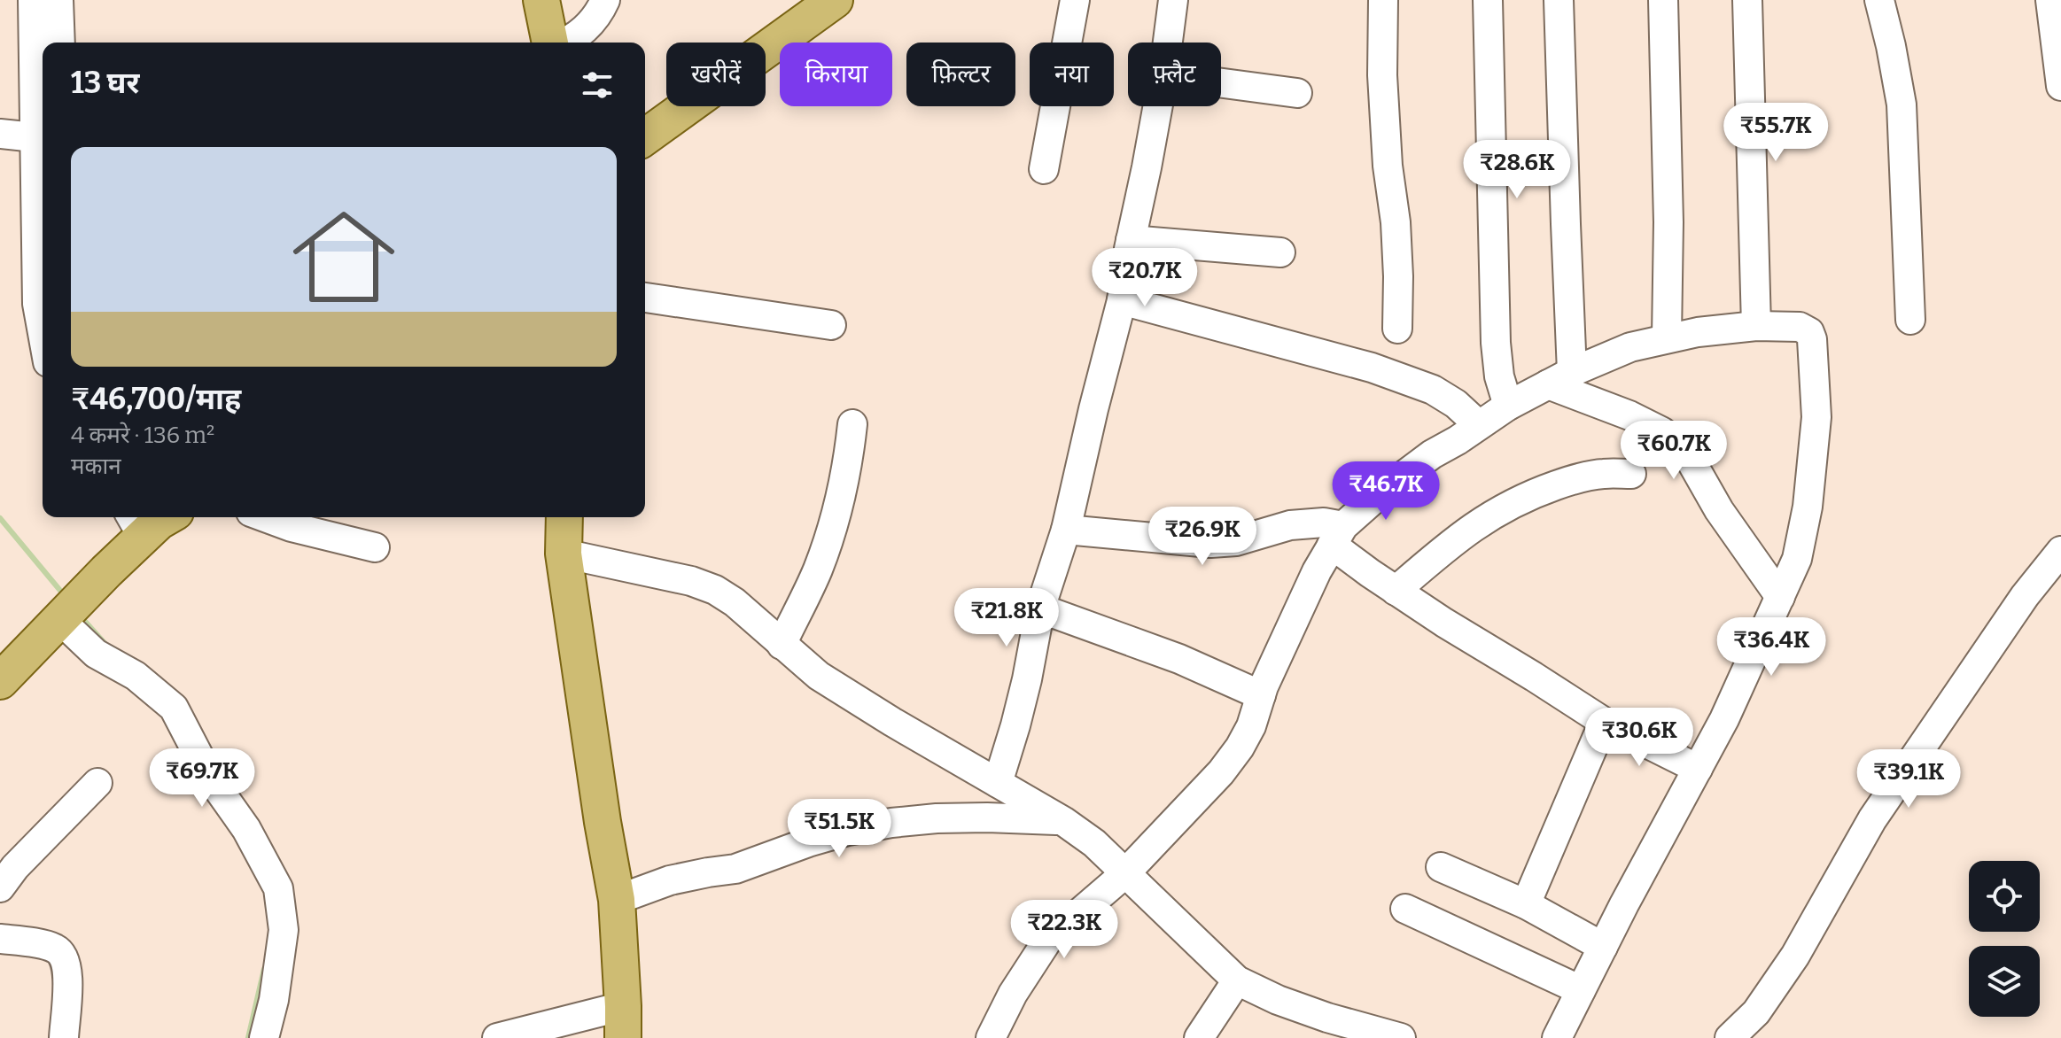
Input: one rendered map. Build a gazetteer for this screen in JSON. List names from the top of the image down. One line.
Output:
{"page":{"chip":["खरीदें","किराया","फ़िल्टर","नया","फ़्लैट"],"heading":"13 घर","price":["₹55.7K","₹28.6K","₹20.7K","₹60.7K","₹46.7K","₹26.9K","₹21.8K","₹36.4K","₹30.6K","₹69.7K","₹39.1K","₹51.5K","₹22.3K"],"list":[{"name":"₹46,700/माह","note":"4 कमरे · 136 m² · मकान"}]}}
